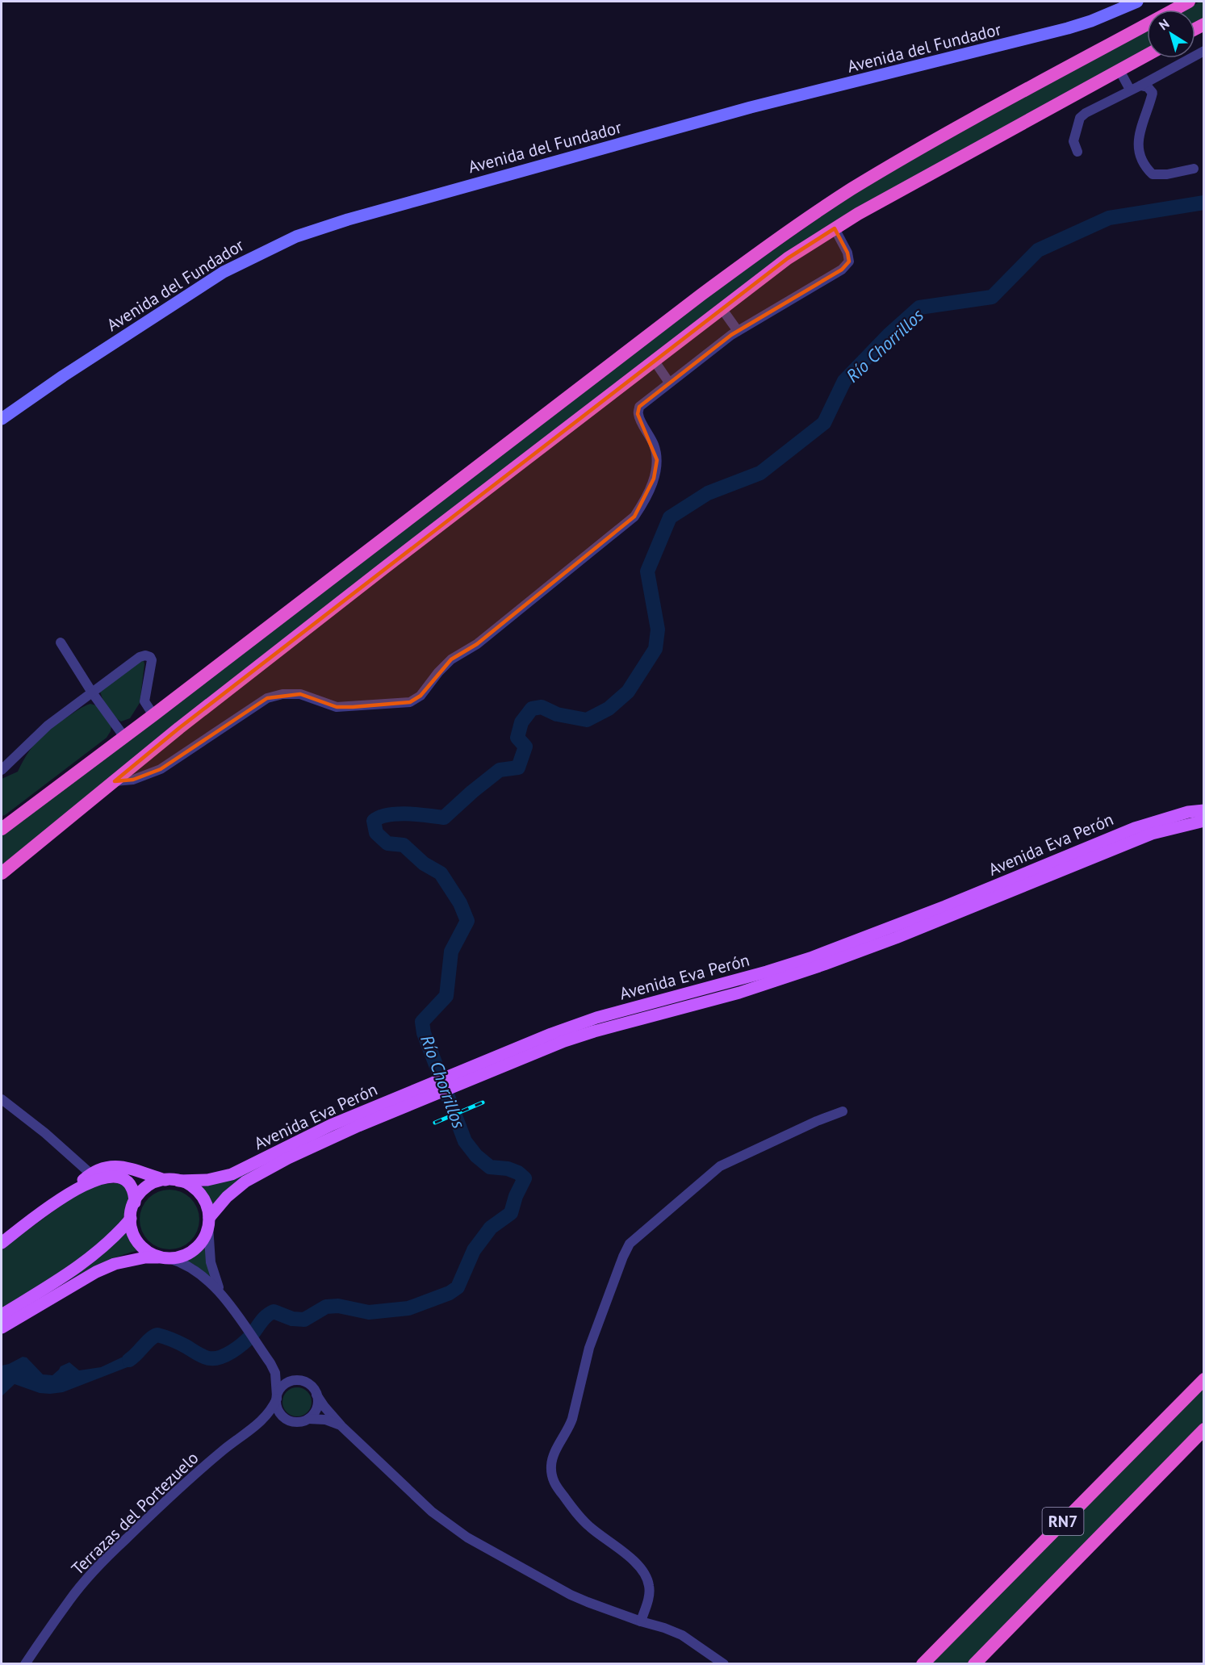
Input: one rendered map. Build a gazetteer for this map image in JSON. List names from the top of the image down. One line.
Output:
{"streets":{"highway":["RN7"],"main road":["Avenida del Fundador","Avenida Eva Perón"],"street":["Terrazas del Portezuelo"]},"water":["Río Chorrillos"],"north":"top left"}
